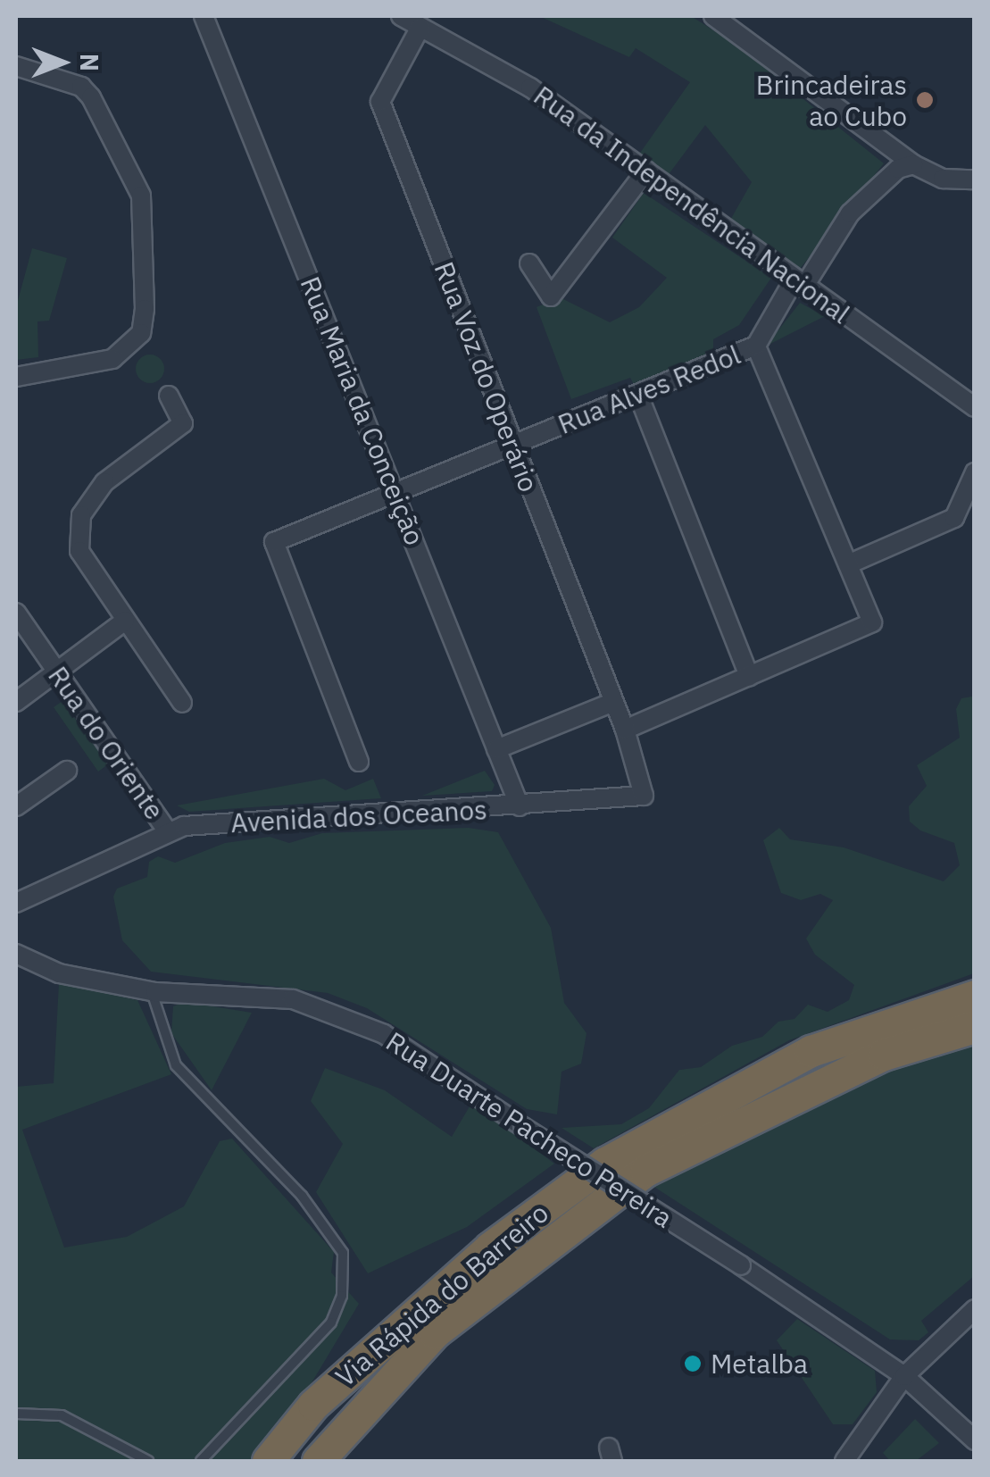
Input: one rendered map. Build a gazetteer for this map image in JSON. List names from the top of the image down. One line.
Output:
{"streets":{"highway":["Via Rápida do Barreiro"],"street":["Rua da Independência Nacional","Rua Voz do Operário","Rua Alves Redol","Rua Maria da Conceição","Rua do Oriente","Avenida dos Oceanos","Rua Duarte Pacheco Pereira"]},"crossings":[["Rua da Independência Nacional","Rua Voz do Operário"],["Rua da Independência Nacional","Rua Alves Redol"],["Rua Voz do Operário","Rua Alves Redol"],["Rua Voz do Operário","Avenida dos Oceanos"],["Rua Alves Redol","Rua Maria da Conceição"],["Rua Maria da Conceição","Avenida dos Oceanos"],["Rua do Oriente","Avenida dos Oceanos"]],"places":["Brincadeiras ao Cubo","Metalba"],"north":"right"}
